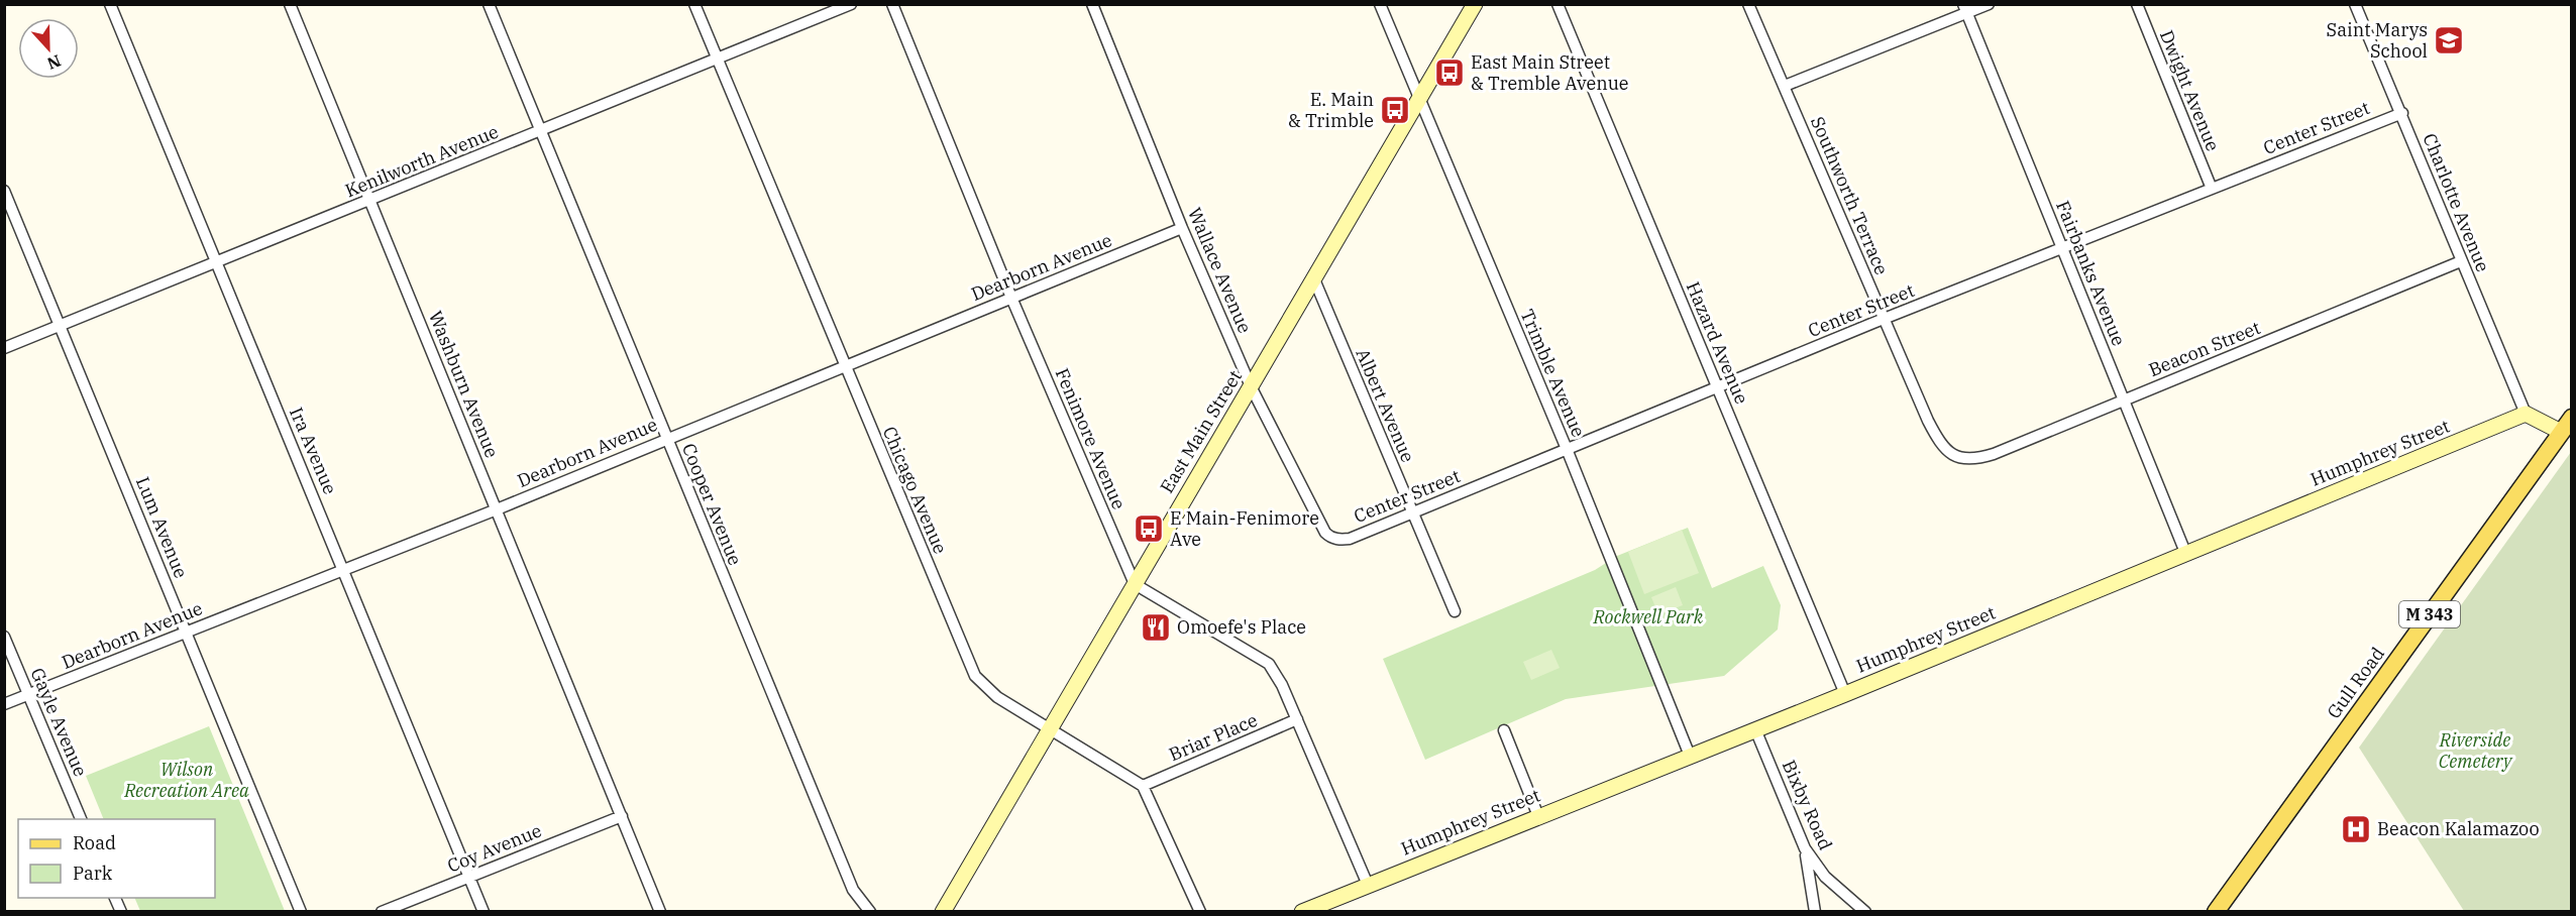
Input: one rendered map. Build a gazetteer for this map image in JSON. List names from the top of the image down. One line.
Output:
{"streets":{"main road":["M 343","Gull Road"],"street":["Dwight Avenue","Center Street","Kenilworth Avenue","Southworth Terrace","Charlotte Avenue","Dearborn Avenue","Wallace Avenue","Fairbanks Avenue","Hazard Avenue","Beacon Street","Trimble Avenue","Washburn Avenue","Albert Avenue","East Main Street","Fenimore Avenue","Ira Avenue","Humphrey Street","Chicago Avenue","Cooper Avenue","Lum Avenue","Gayle Avenue","Briar Place","Bixby Road","Coy Avenue"]},"crossings":[["Dwight Avenue","Center Street"],["Center Street","Southworth Terrace"],["Center Street","Charlotte Avenue"],["Center Street","Wallace Avenue"],["Center Street","Fairbanks Avenue"],["Center Street","Hazard Avenue"],["Center Street","Trimble Avenue"],["Center Street","Albert Avenue"],["Kenilworth Avenue","Washburn Avenue"],["Kenilworth Avenue","Ira Avenue"],["Kenilworth Avenue","Chicago Avenue"],["Kenilworth Avenue","Cooper Avenue"],["Kenilworth Avenue","Lum Avenue"],["Southworth Terrace","Beacon Street"],["Charlotte Avenue","Beacon Street"],["Charlotte Avenue","Humphrey Street"],["Dearborn Avenue","Wallace Avenue"],["Dearborn Avenue","Washburn Avenue"],["Dearborn Avenue","Fenimore Avenue"],["Dearborn Avenue","Ira Avenue"],["Dearborn Avenue","Chicago Avenue"],["Dearborn Avenue","Cooper Avenue"],["Dearborn Avenue","Lum Avenue"],["Dearborn Avenue","Gayle Avenue"],["Wallace Avenue","East Main Street"],["Fairbanks Avenue","Beacon Street"],["Fairbanks Avenue","Humphrey Street"],["Hazard Avenue","Humphrey Street"],["Trimble Avenue","East Main Street"],["Trimble Avenue","Humphrey Street"],["Washburn Avenue","Coy Avenue"],["Albert Avenue","East Main Street"],["East Main Street","Fenimore Avenue"],["East Main Street","Chicago Avenue"],["Ira Avenue","Coy Avenue"],["Humphrey Street","Bixby Road"],["Chicago Avenue","Briar Place"]],"parks":["Rockwell Park","Riverside Cemetery","Wilson Recreation Area"],"places":{"school or university":["Saint Marys School"],"bus stop":["East Main Street & Tremble Avenue","E. Main & Trimble","E Main-Fenimore Ave"],"restaurant":["Omoefe's Place"],"hospital":["Beacon Kalamazoo"]},"legend":["Road","Park"],"north":"bottom"}
